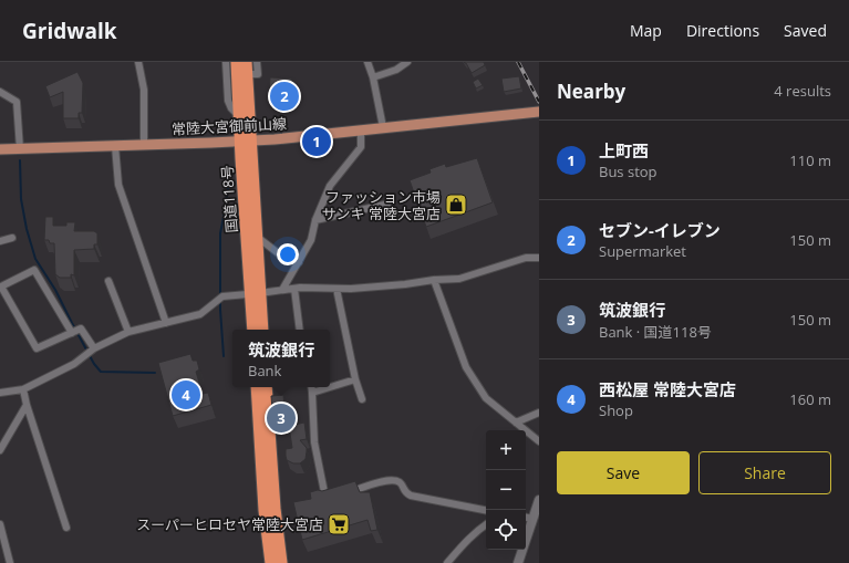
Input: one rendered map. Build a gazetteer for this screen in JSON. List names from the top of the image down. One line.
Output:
{"streets":{"highway":["国道118号"],"main road":["常陸大宮御前山線"]},"crossings":[["常陸大宮御前山線","国道118号"]],"places":{"shop":["ファッション市場 サンキ 常陸大宮店"],"supermarket":["スーパーヒロセヤ常陸大宮店"]},"page":{"header":"Gridwalk","nav":["Map","Directions","Saved"],"heading":["Nearby","4 results"],"pins":["2","1","4","3"],"list":[{"mark":"1","name":"上町西","note":"Bus stop","value":"110 m"},{"mark":"2","name":"セブン-イレブン","note":"Supermarket","value":"150 m"},{"mark":"3","name":"筑波銀行","note":"Bank · 国道118号","value":"150 m"},{"mark":"4","name":"西松屋 常陸大宮店","note":"Shop","value":"160 m"}],"popup":["筑波銀行","Bank"],"map_buttons":["+","−"],"buttons":["Save","Share"]}}
